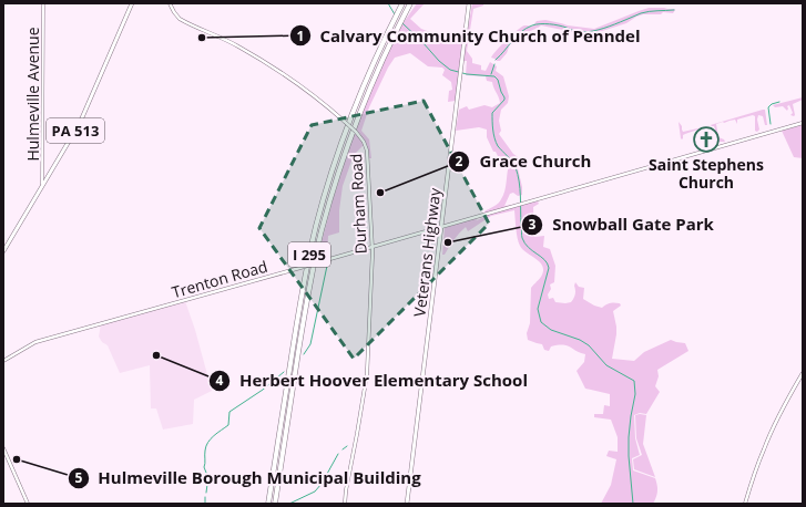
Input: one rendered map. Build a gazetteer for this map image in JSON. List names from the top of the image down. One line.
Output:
{"streets":{"highway":["I 295"],"main road":["PA 513","Durham Road","Veterans Highway","Trenton Road"],"street":["Hulmeville Avenue"]},"crossings":[["Hulmeville Avenue","PA 513"],["Durham Road","Trenton Road"],["Veterans Highway","Trenton Road"]],"places":{"other":["Calvary Community Church of Penndel","Grace Church","Snowball Gate Park","Herbert Hoover Elementary School","Hulmeville Borough Municipal Building"],"church":["Saint Stephens Church"]}}
